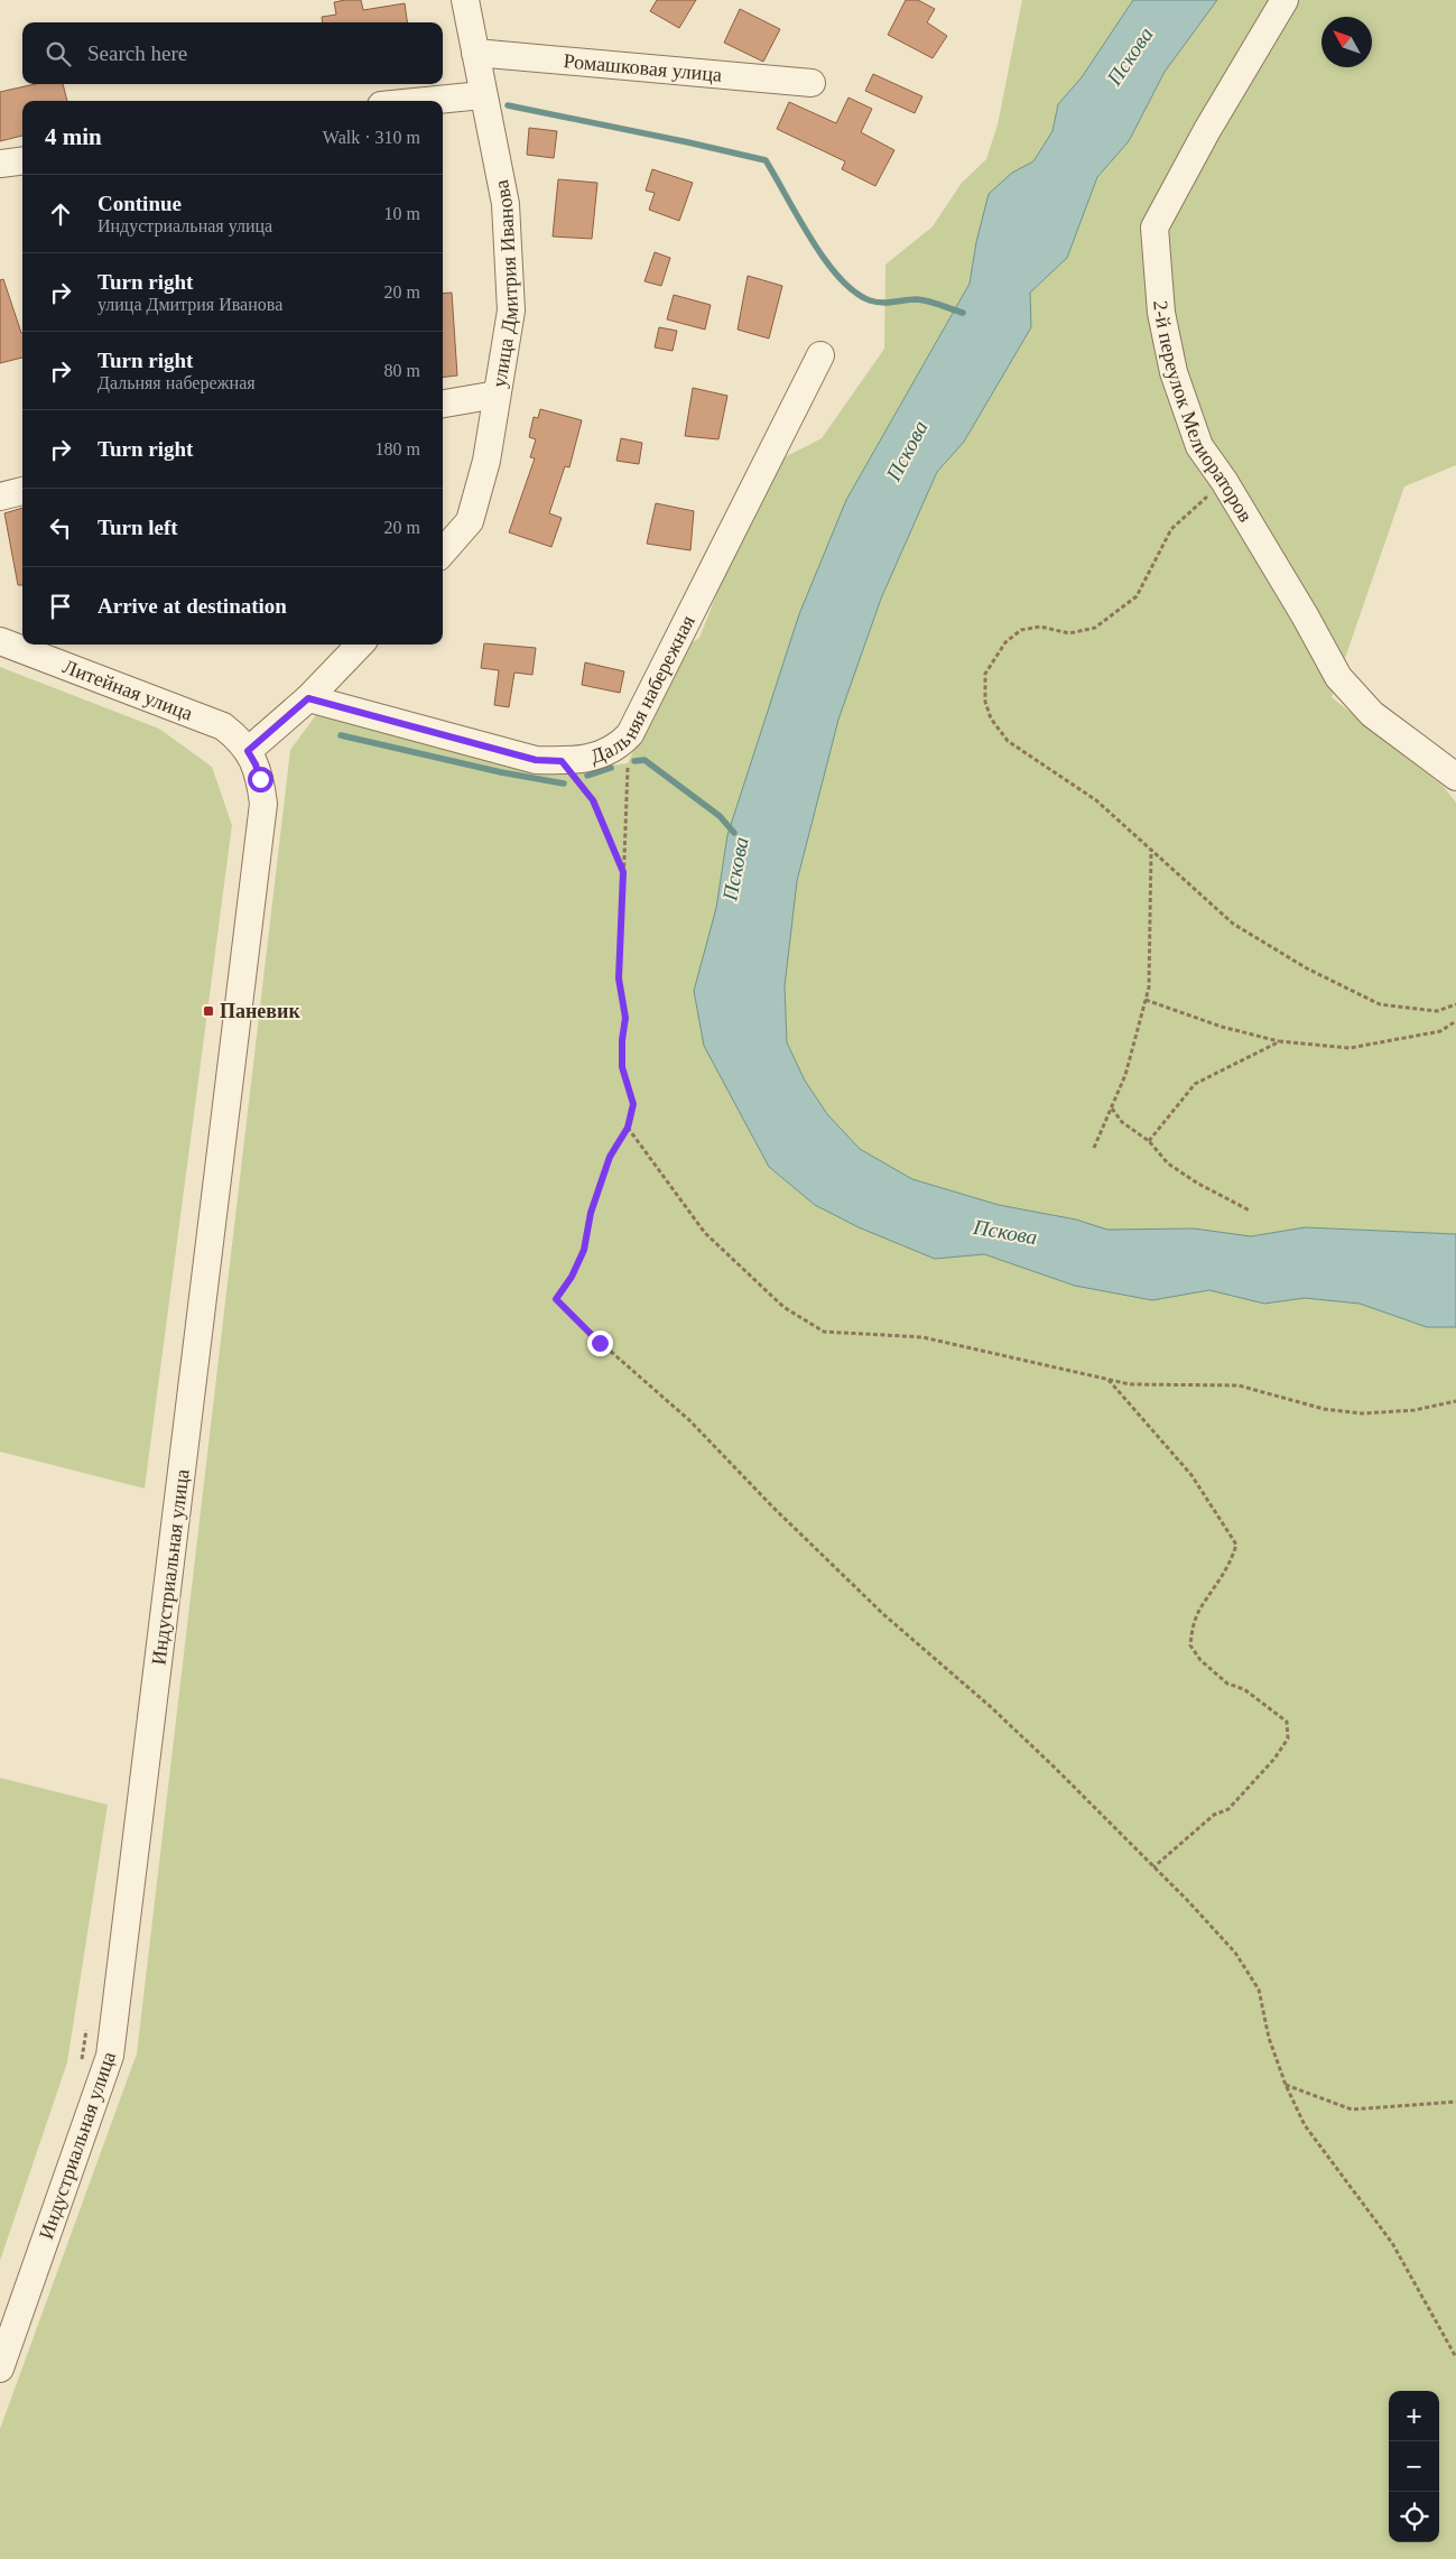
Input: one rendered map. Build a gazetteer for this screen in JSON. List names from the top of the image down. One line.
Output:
{"streets":{"street":["Ромашковая улица","улица Дмитрия Иванова","2-й переулок Мелиораторов","Дальняя набережная","Литейная улица","Индустриальная улица"]},"crossings":[["Ромашковая улица","улица Дмитрия Иванова"],["Литейная улица","Индустриальная улица"]],"water":["Пскова"],"places":{"transit":["Паневик"]},"north":"top left","page":{"search":"Search here","heading":["4 min","Walk · 310 m"],"list":[["Continue","Индустриальная улица","10 m"],["Turn right","улица Дмитрия Иванова","20 m"],["Turn right","Дальняя набережная","80 m"],["Turn right","180 m"],["Turn left","20 m"],"Arrive at destination"],"map_buttons":["+","−"]}}
